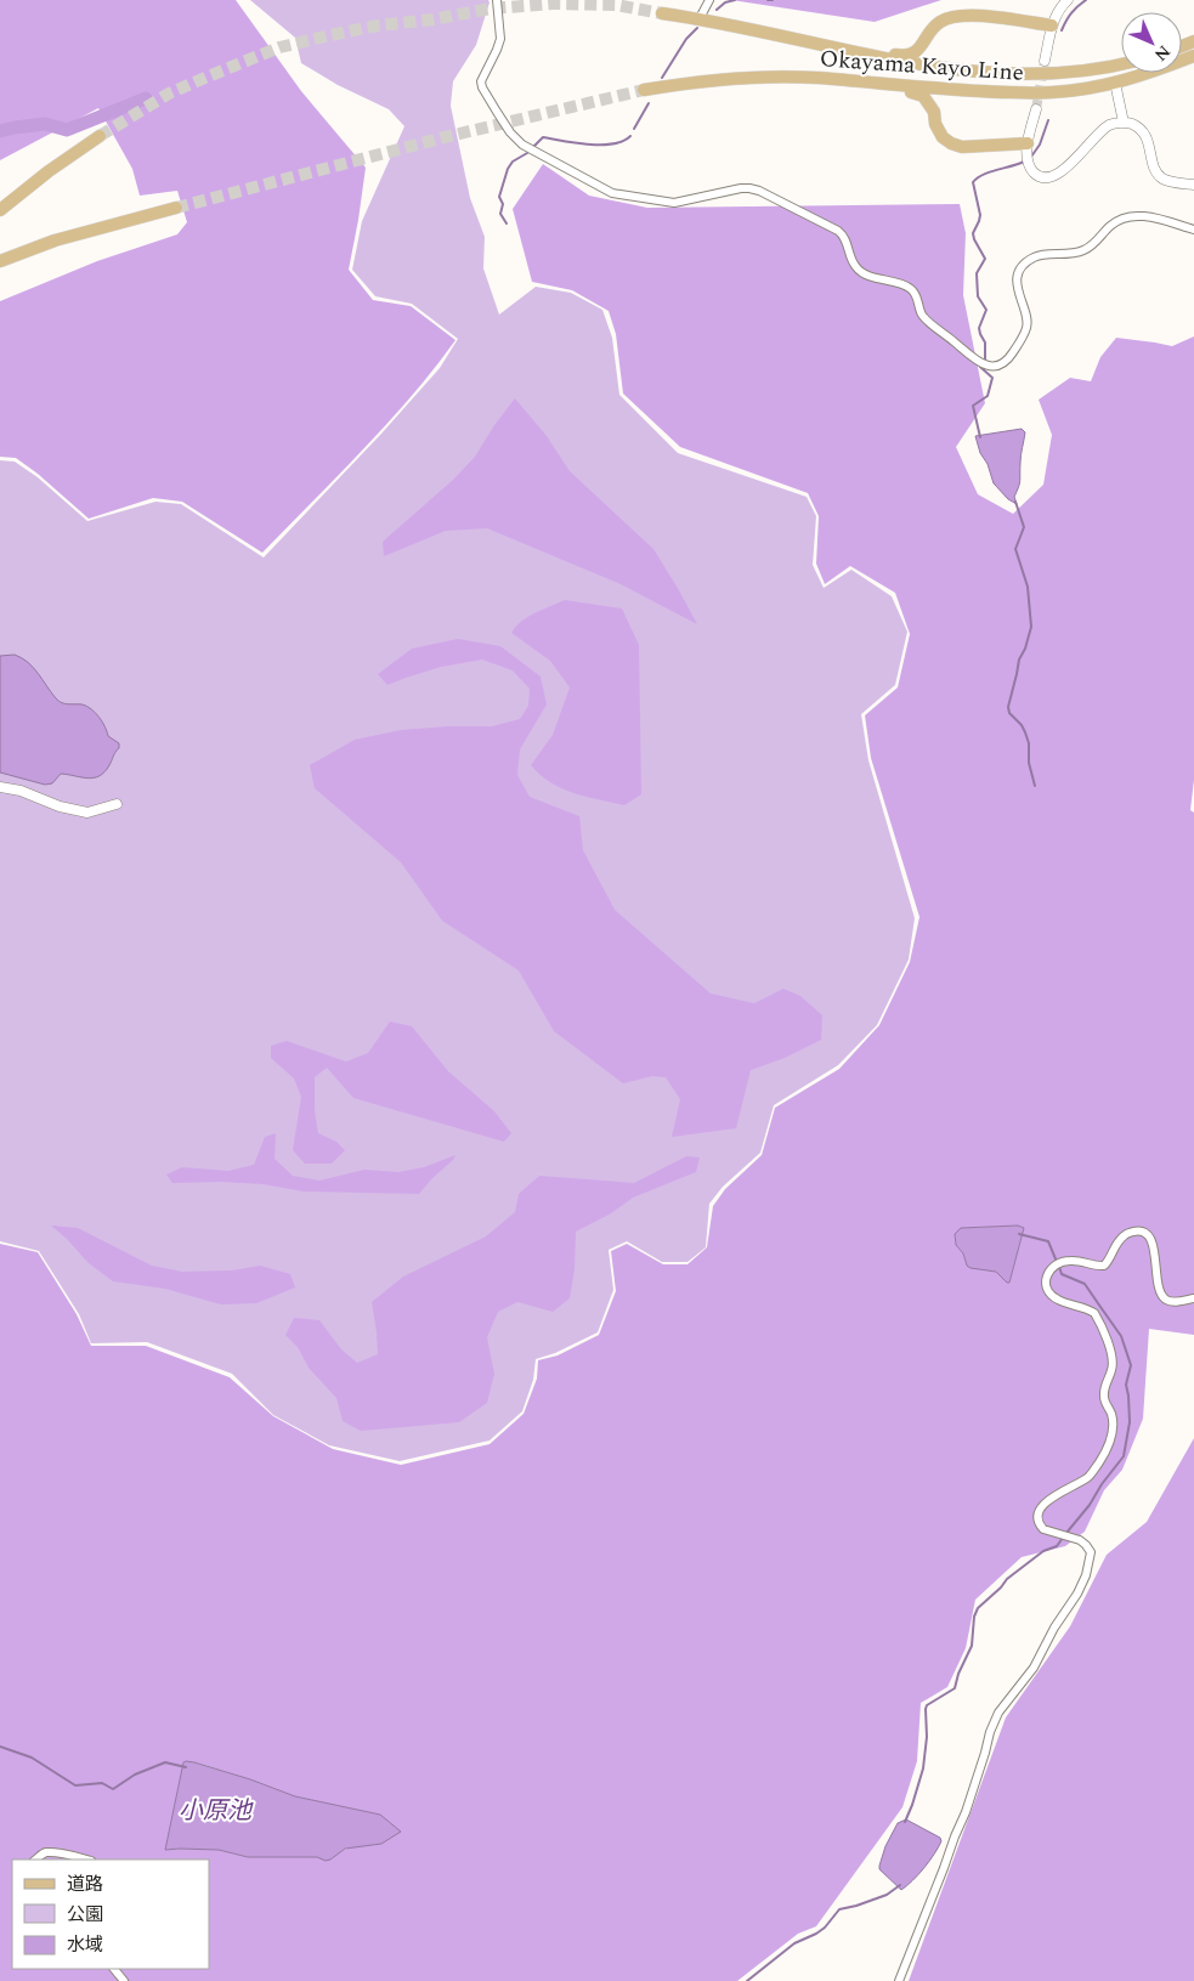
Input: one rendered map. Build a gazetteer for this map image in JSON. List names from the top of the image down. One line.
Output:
{"streets":{"main road":["Okayama Kayo Line"]},"water":["小原池"],"legend":["道路","公園","水域"],"north":"bottom right"}
